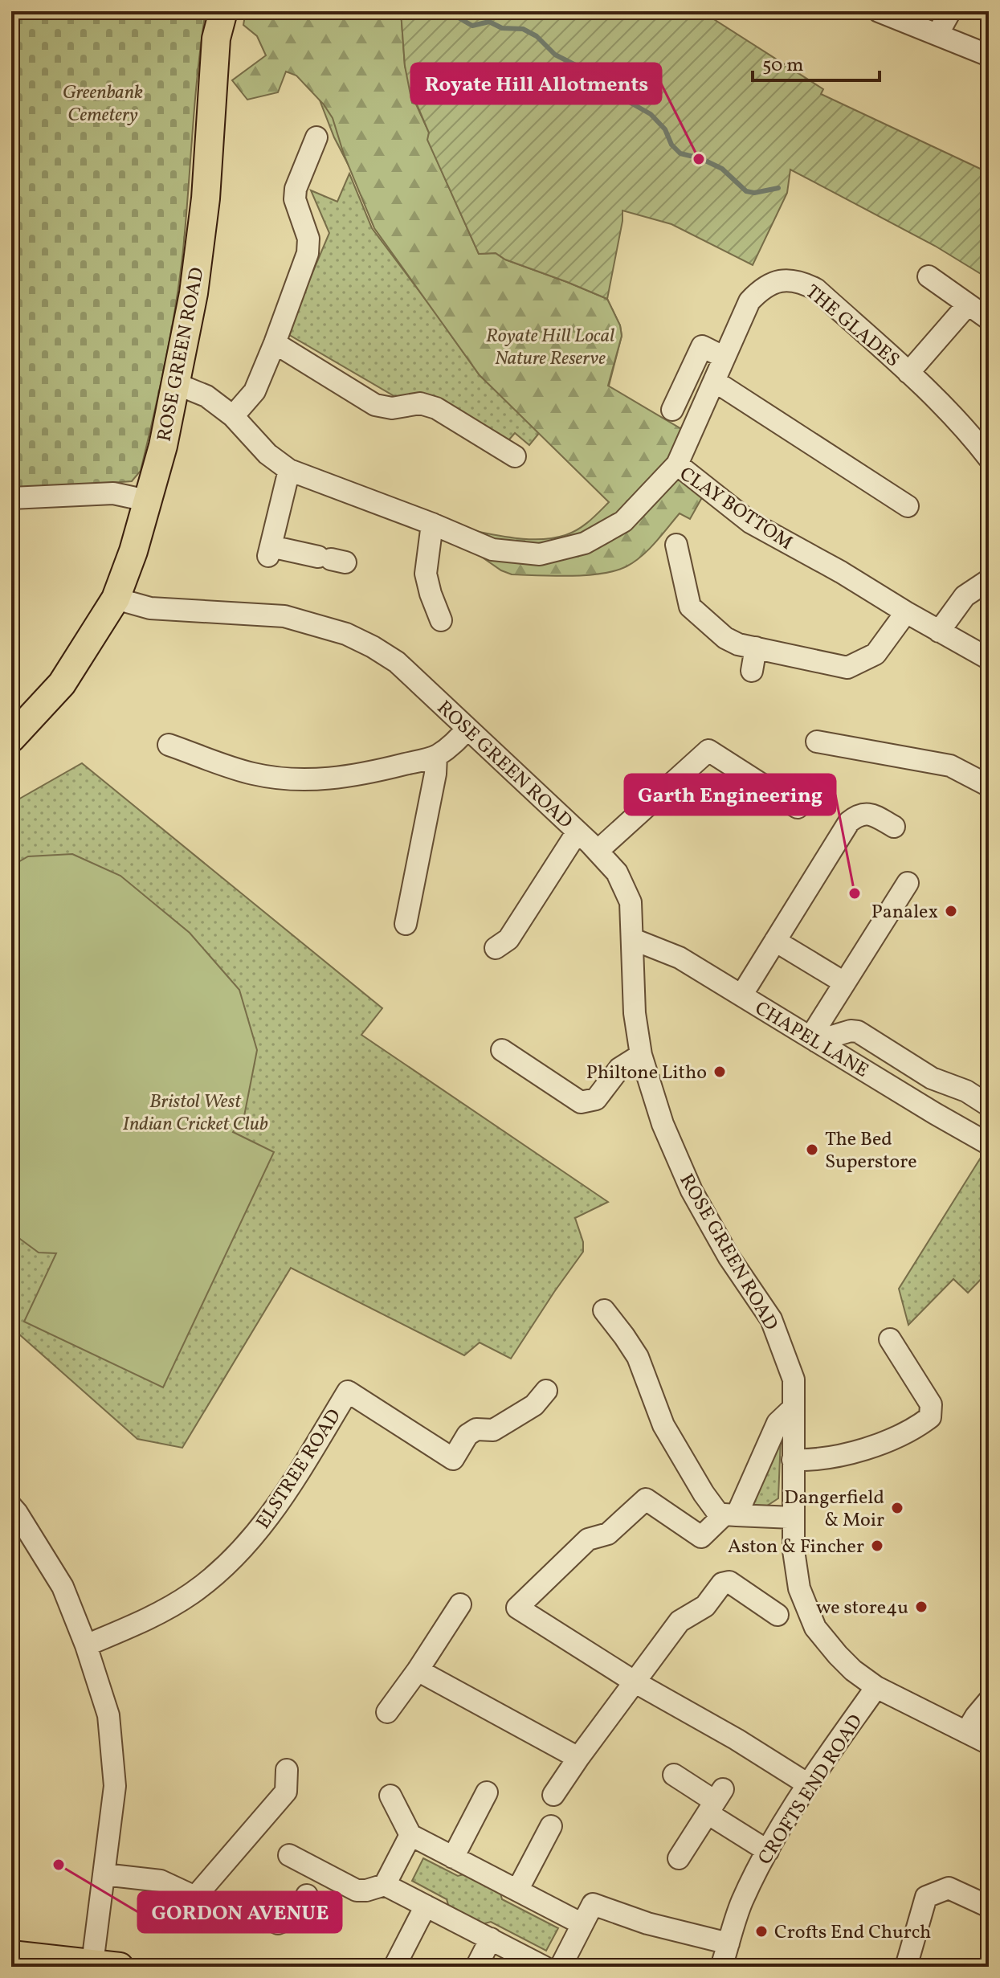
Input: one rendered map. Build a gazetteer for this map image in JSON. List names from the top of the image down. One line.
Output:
{"streets":{"main road":["ROSE GREEN ROAD"],"street":["THE GLADES","CLAY BOTTOM","CHAPEL LANE","ELSTREE ROAD","CROFTS END ROAD"]},"crossings":[["THE GLADES","CLAY BOTTOM"],["ROSE GREEN ROAD","CLAY BOTTOM"],["ROSE GREEN ROAD","CHAPEL LANE"],["ROSE GREEN ROAD","CROFTS END ROAD"]],"parks":["Greenbank Cemetery","Royate Hill Local Nature Reserve","Bristol West Indian Cricket Club"],"places":["Royate Hill Allotments","Garth Engineering","Panalex","Philtone Litho","The Bed Superstore","Dangerfield & Moir","Aston & Fincher","we store4u","GORDON AVENUE","Crofts End Church"],"scale_bar":"50 m"}
